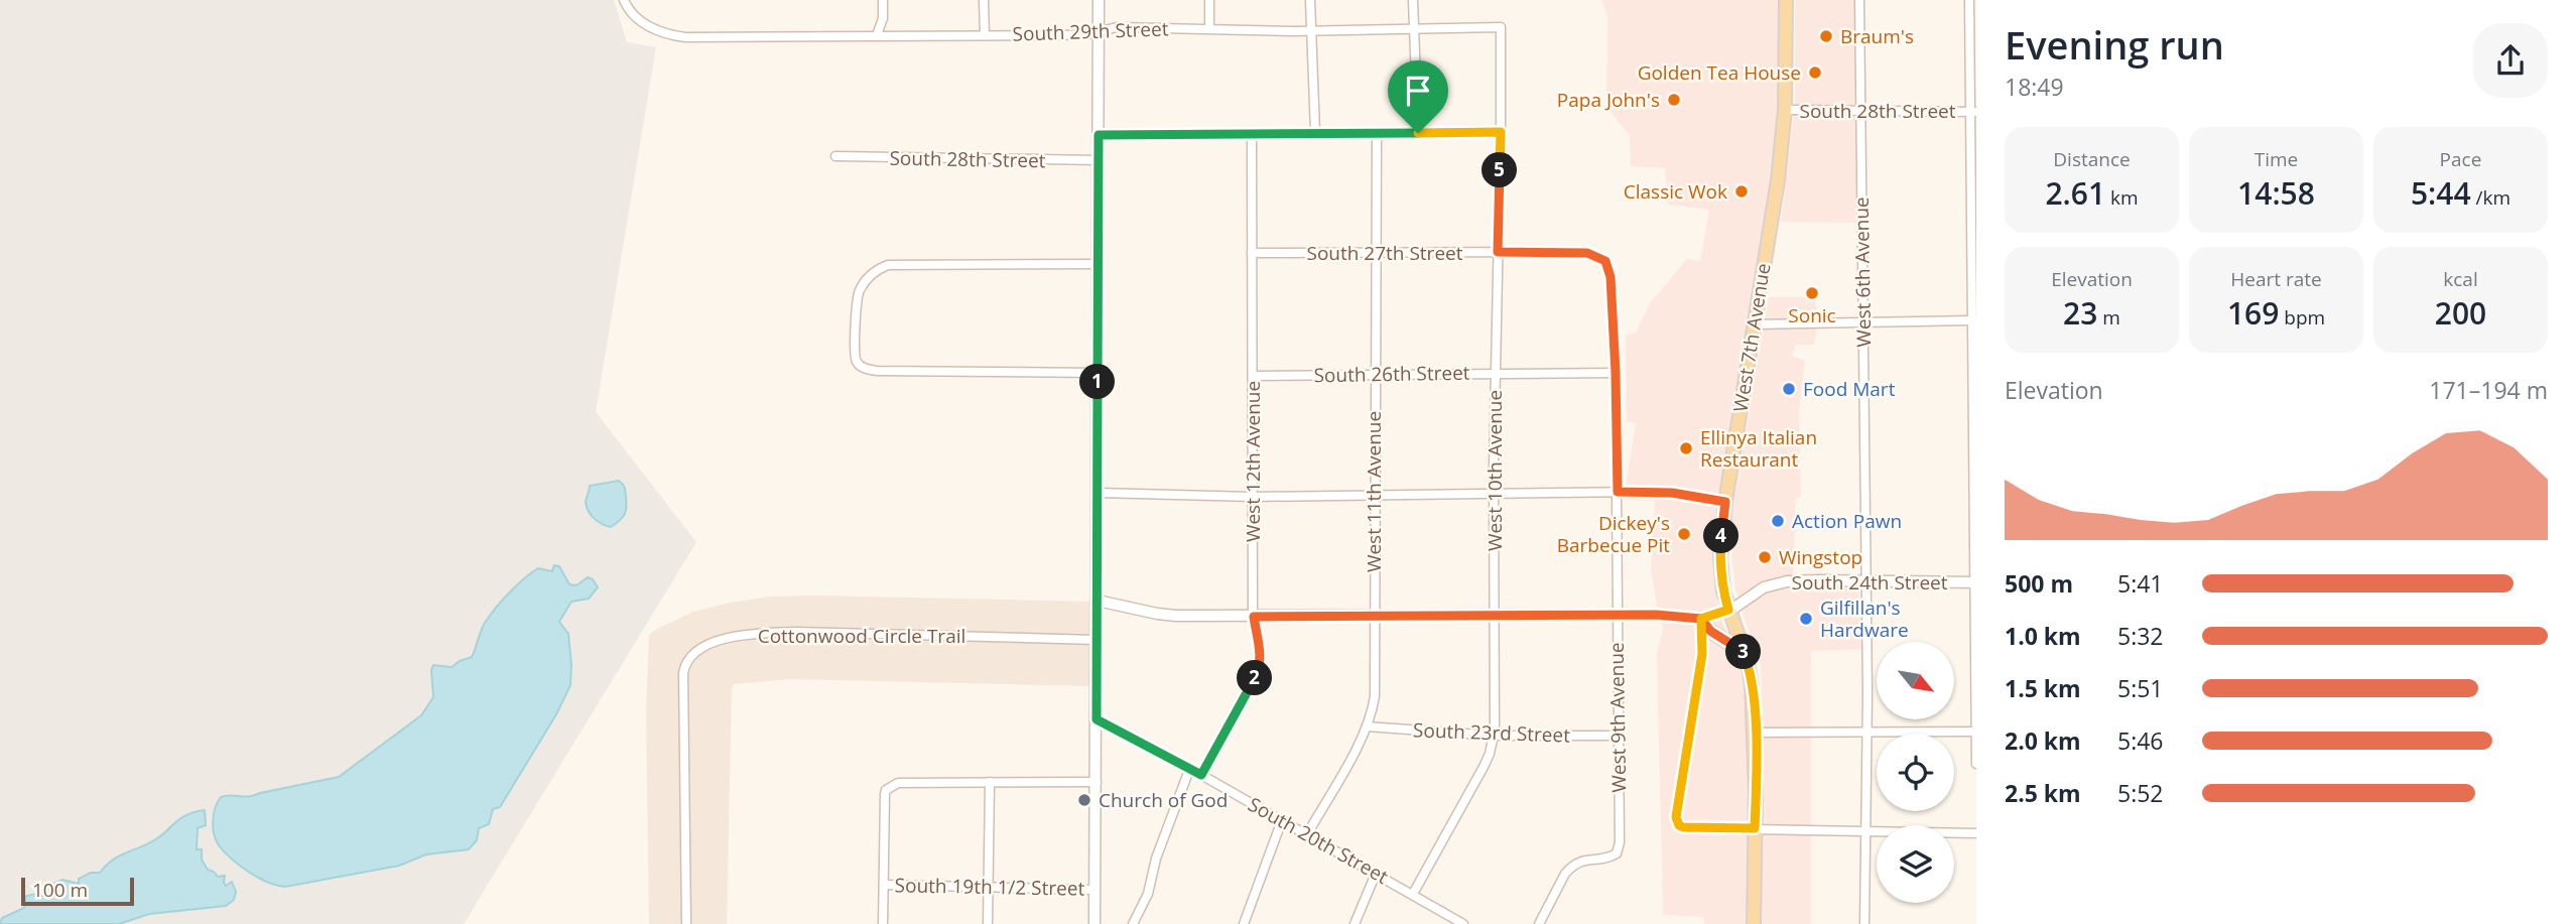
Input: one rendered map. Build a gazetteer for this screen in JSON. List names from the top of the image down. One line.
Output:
{"streets":{"main road":["West 7th Avenue"],"street":["South 29th Street","South 28th Street","South 27th Street","West 6th Avenue","South 26th Street","West 12th Avenue","West 10th Avenue","West 11th Avenue","South 24th Street","Cottonwood Circle Trail","West 9th Avenue","South 23rd Street","South 20th Street","South 19th 1/2 Street"]},"crossings":[["South 29th Street","West 10th Avenue"],["South 28th Street","West 6th Avenue"],["South 28th Street","West 7th Avenue"],["South 27th Street","West 12th Avenue"],["South 27th Street","West 10th Avenue"],["South 27th Street","West 11th Avenue"],["South 27th Street","West 9th Avenue"],["West 6th Avenue","South 24th Street"],["West 7th Avenue","South 24th Street"],["South 26th Street","West 12th Avenue"],["South 26th Street","West 10th Avenue"],["South 26th Street","West 11th Avenue"],["South 26th Street","West 9th Avenue"],["West 12th Avenue","South 24th Street"],["West 12th Avenue","South 20th Street"],["West 10th Avenue","South 24th Street"],["West 10th Avenue","South 23rd Street"],["West 10th Avenue","South 20th Street"],["West 11th Avenue","South 24th Street"],["West 11th Avenue","South 23rd Street"],["West 11th Avenue","South 20th Street"],["South 24th Street","West 9th Avenue"],["West 9th Avenue","South 23rd Street"]],"places":["Braum's","Golden Tea House","Papa John's","Classic Wok","Sonic","Food Mart","Ellinya Italian Restaurant","Action Pawn","Dickey's Barbecue Pit","Wingstop","Gilfillan's Hardware","Church of God"],"scale_bar":"100 m","north":"bottom right","page":{"heading":["Evening run","18:49"],"stats":[["Distance","2.61 km"],["Time","14:58"],["Pace","5:44 /km"],["Elevation","23 m"],["Heart rate","169 bpm"],["kcal","200"]],"pins":["5","1","4","3","2"],"chart":["Elevation","171–194 m"],"list":[{"name":"500 m","note":"5:41"},{"name":"1.0 km","note":"5:32"},{"name":"1.5 km","note":"5:51"},{"name":"2.0 km","note":"5:46"},{"name":"2.5 km","note":"5:52"}],"scale":"100 m"}}
